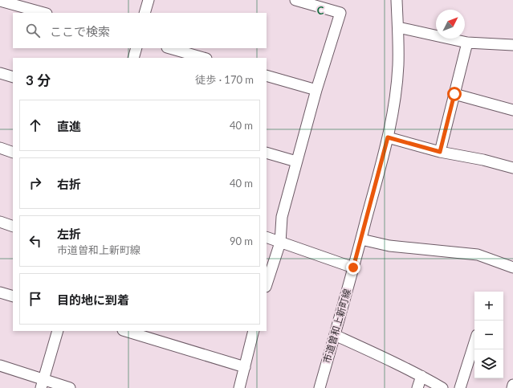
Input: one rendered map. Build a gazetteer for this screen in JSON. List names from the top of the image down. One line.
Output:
{"streets":{"street":["市道曽和上新町線"]},"north":"top right","page":{"search":"ここで検索","heading":["3 分","徒歩 · 170 m"],"list":[["直進","40 m"],["右折","40 m"],["左折","市道曽和上新町線","90 m"],"目的地に到着"],"map_buttons":["+","−"]},"grid":{"columns":["C"]}}
